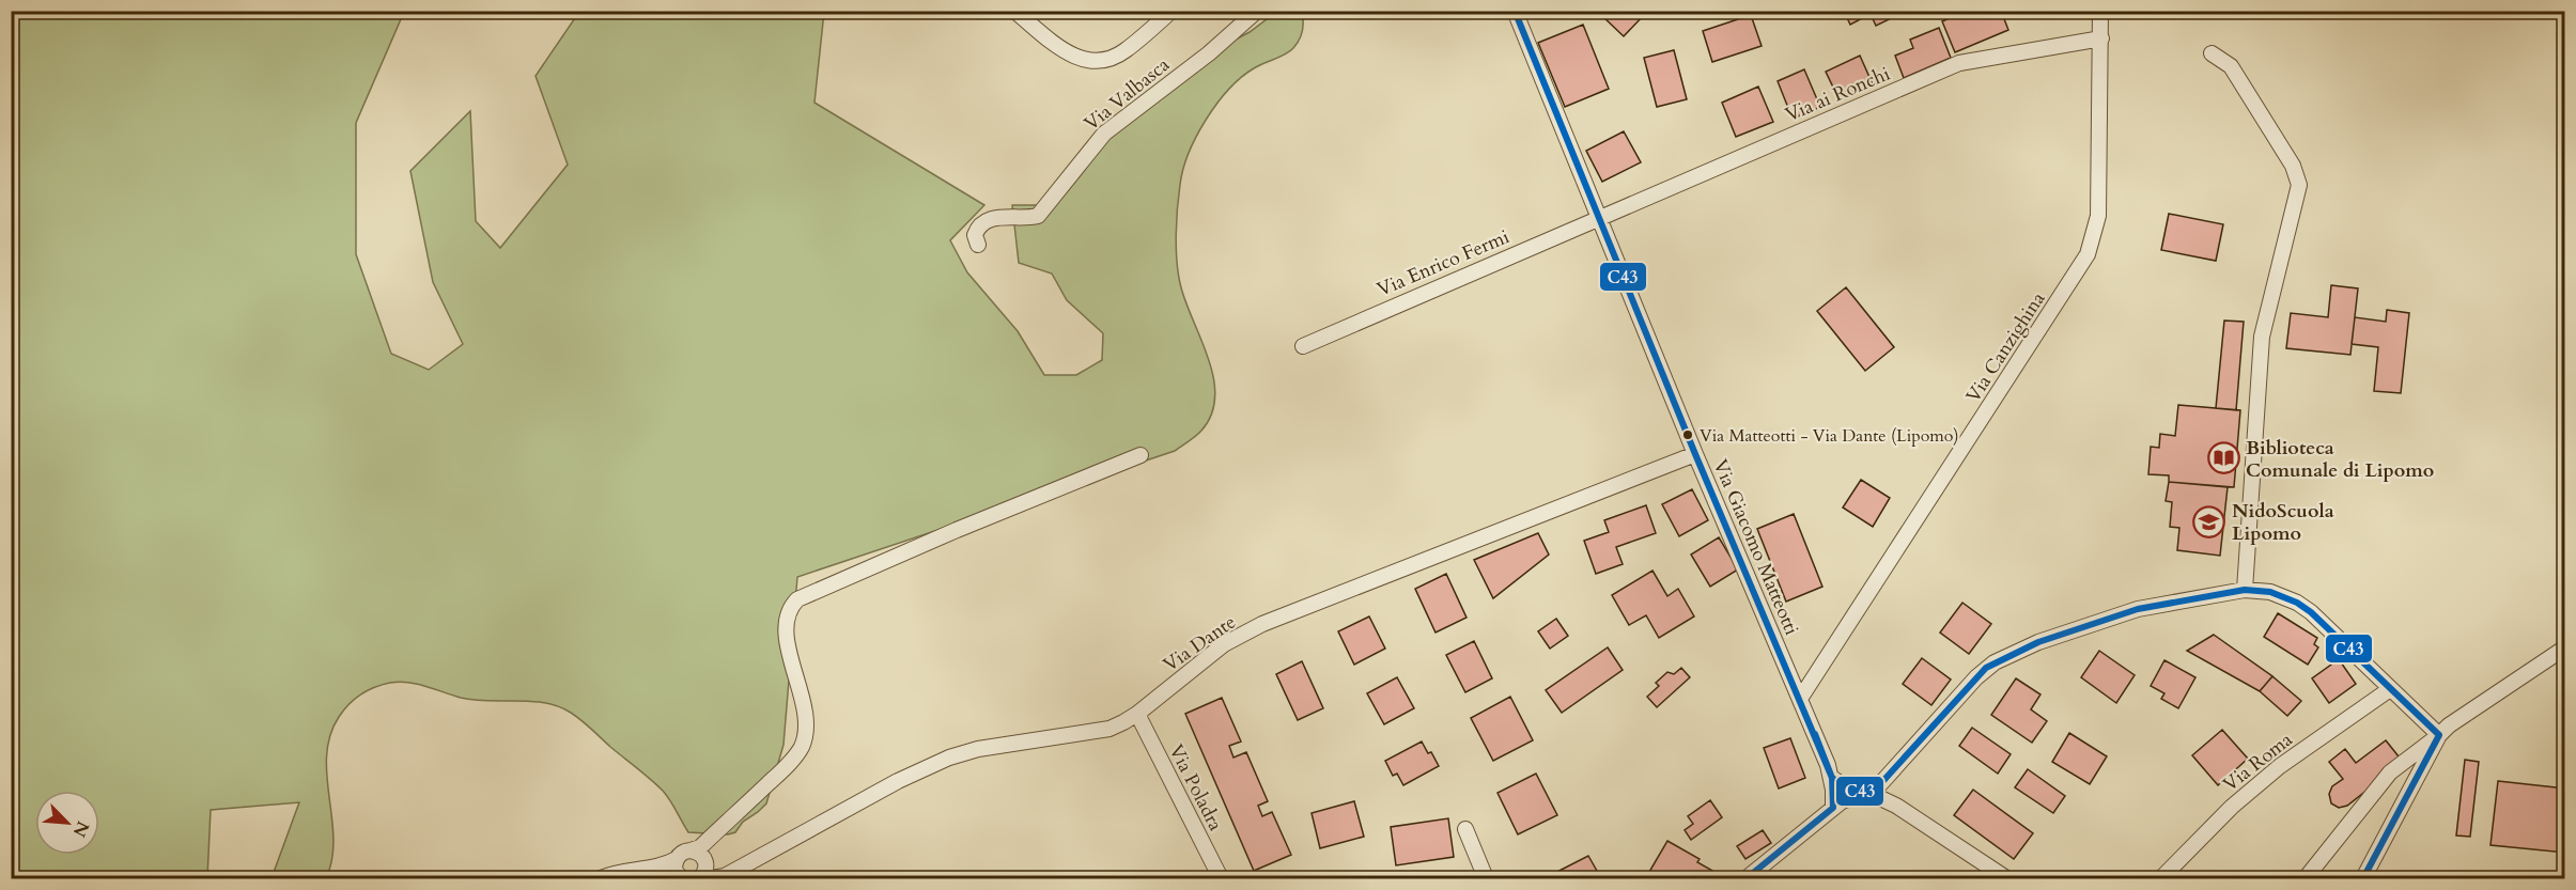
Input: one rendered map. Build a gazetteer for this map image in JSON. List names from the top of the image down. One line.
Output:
{"streets":{"street":["Via Valbasca","Via ai Ronchi","Via Enrico Fermi","Via Canzighina","Via Giacomo Matteotti","Via Dante","Via Roma","Via Poladra"]},"crossings":[["Via ai Ronchi","Via Enrico Fermi"],["Via ai Ronchi","Via Canzighina"],["Via ai Ronchi","Via Giacomo Matteotti"],["Via Enrico Fermi","Via Giacomo Matteotti"],["Via Canzighina","Via Giacomo Matteotti"],["Via Giacomo Matteotti","Via Dante"],["Via Dante","Via Poladra"]],"places":{"other":["Via Matteotti - Via Dante (Lipomo)"],"library":["Biblioteca Comunale di Lipomo"],"school or university":["NidoScuola Lipomo"]},"lines":["transit line C43"],"north":"bottom right"}
